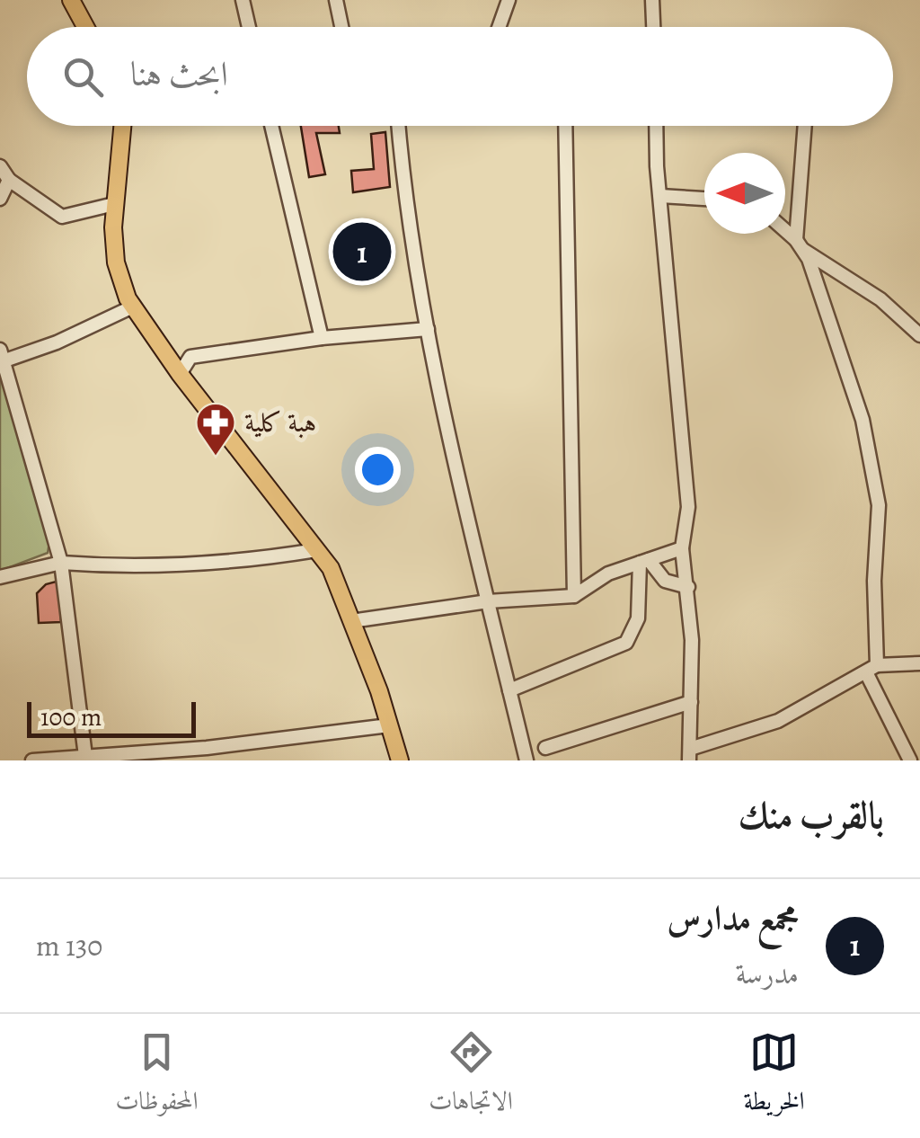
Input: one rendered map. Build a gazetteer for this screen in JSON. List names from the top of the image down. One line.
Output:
{"places":{"pharmacy":["هبة كلية"]},"scale_bar":"100 m","north":"left","page":{"search":"ابحث هنا","pins":"1","scale":"100 m","heading":"بالقرب منك","list":[{"mark":"1","name":"مجمع مدارس","note":"مدرسة","value":"130 m"}],"nav":["الخريطة","الاتجاهات","المحفوظات"]}}
